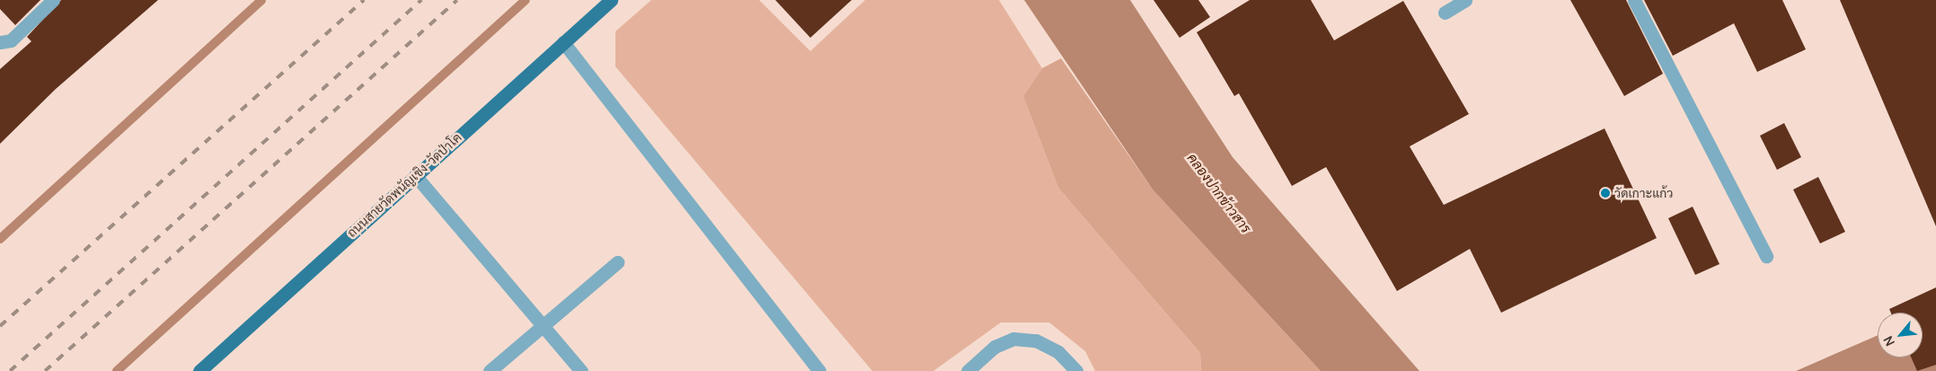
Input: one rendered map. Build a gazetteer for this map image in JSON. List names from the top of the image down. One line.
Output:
{"streets":{"main road":["ถนนสายวัดพนัญเชิง-วัดป่าโค"]},"water":["คลองปากข้าวสาร"],"places":["วัดเกาะแก้ว"],"north":"bottom left"}
